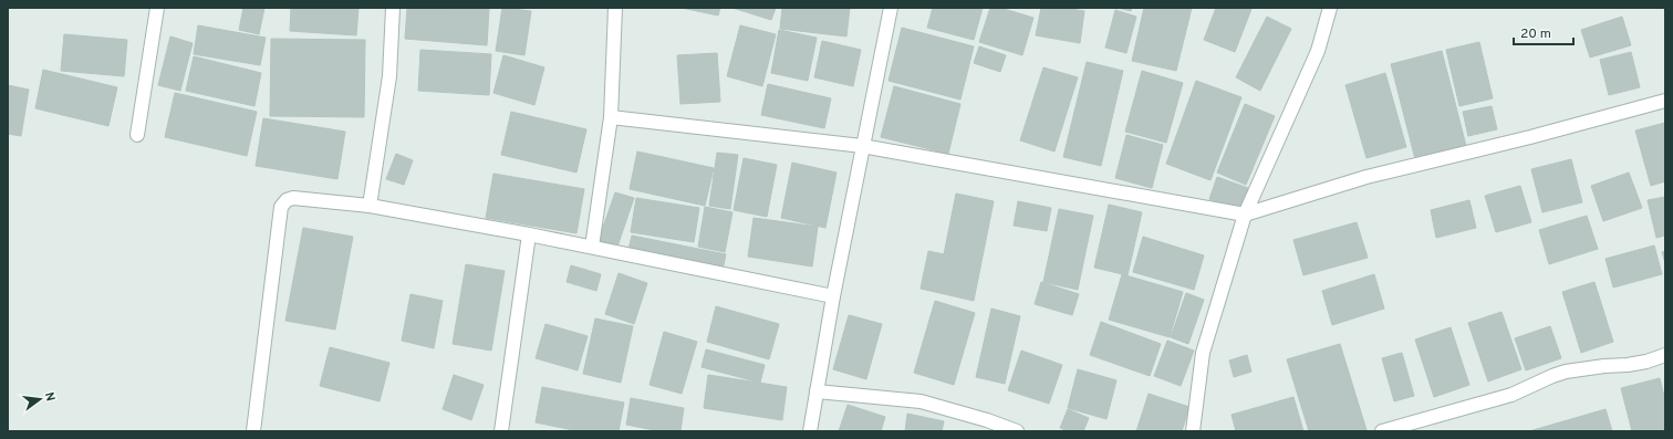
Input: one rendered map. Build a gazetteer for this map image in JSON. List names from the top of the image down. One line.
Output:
{"scale_bar":"20 m","north":"right"}
